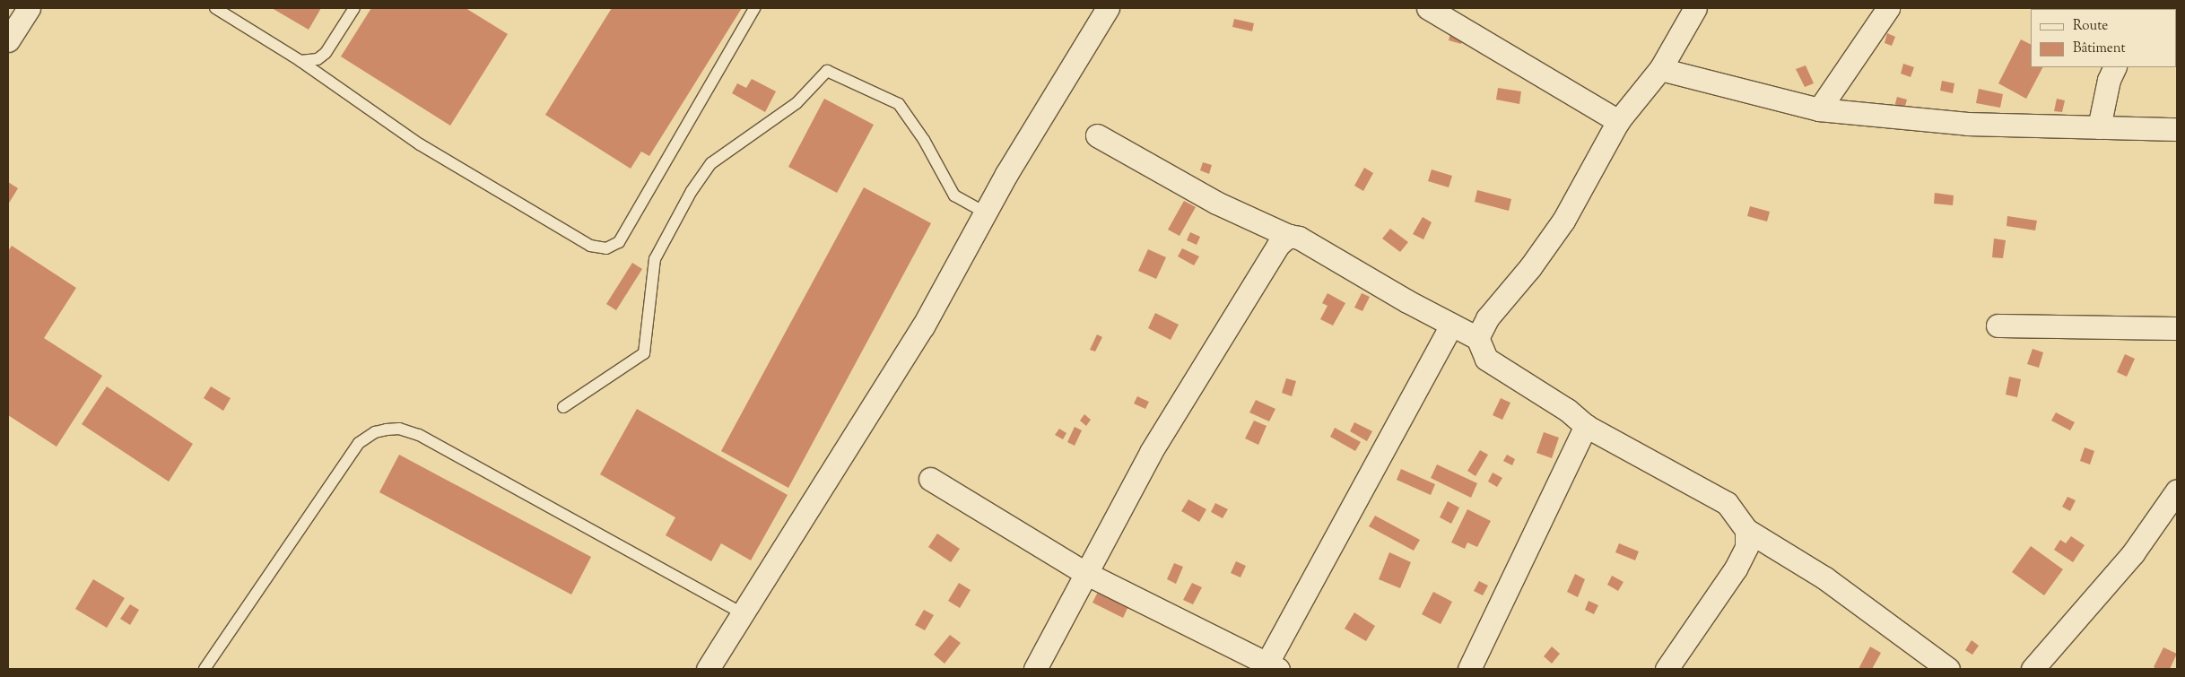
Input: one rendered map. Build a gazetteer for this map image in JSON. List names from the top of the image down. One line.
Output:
{"legend":["Route","Bâtiment"]}
